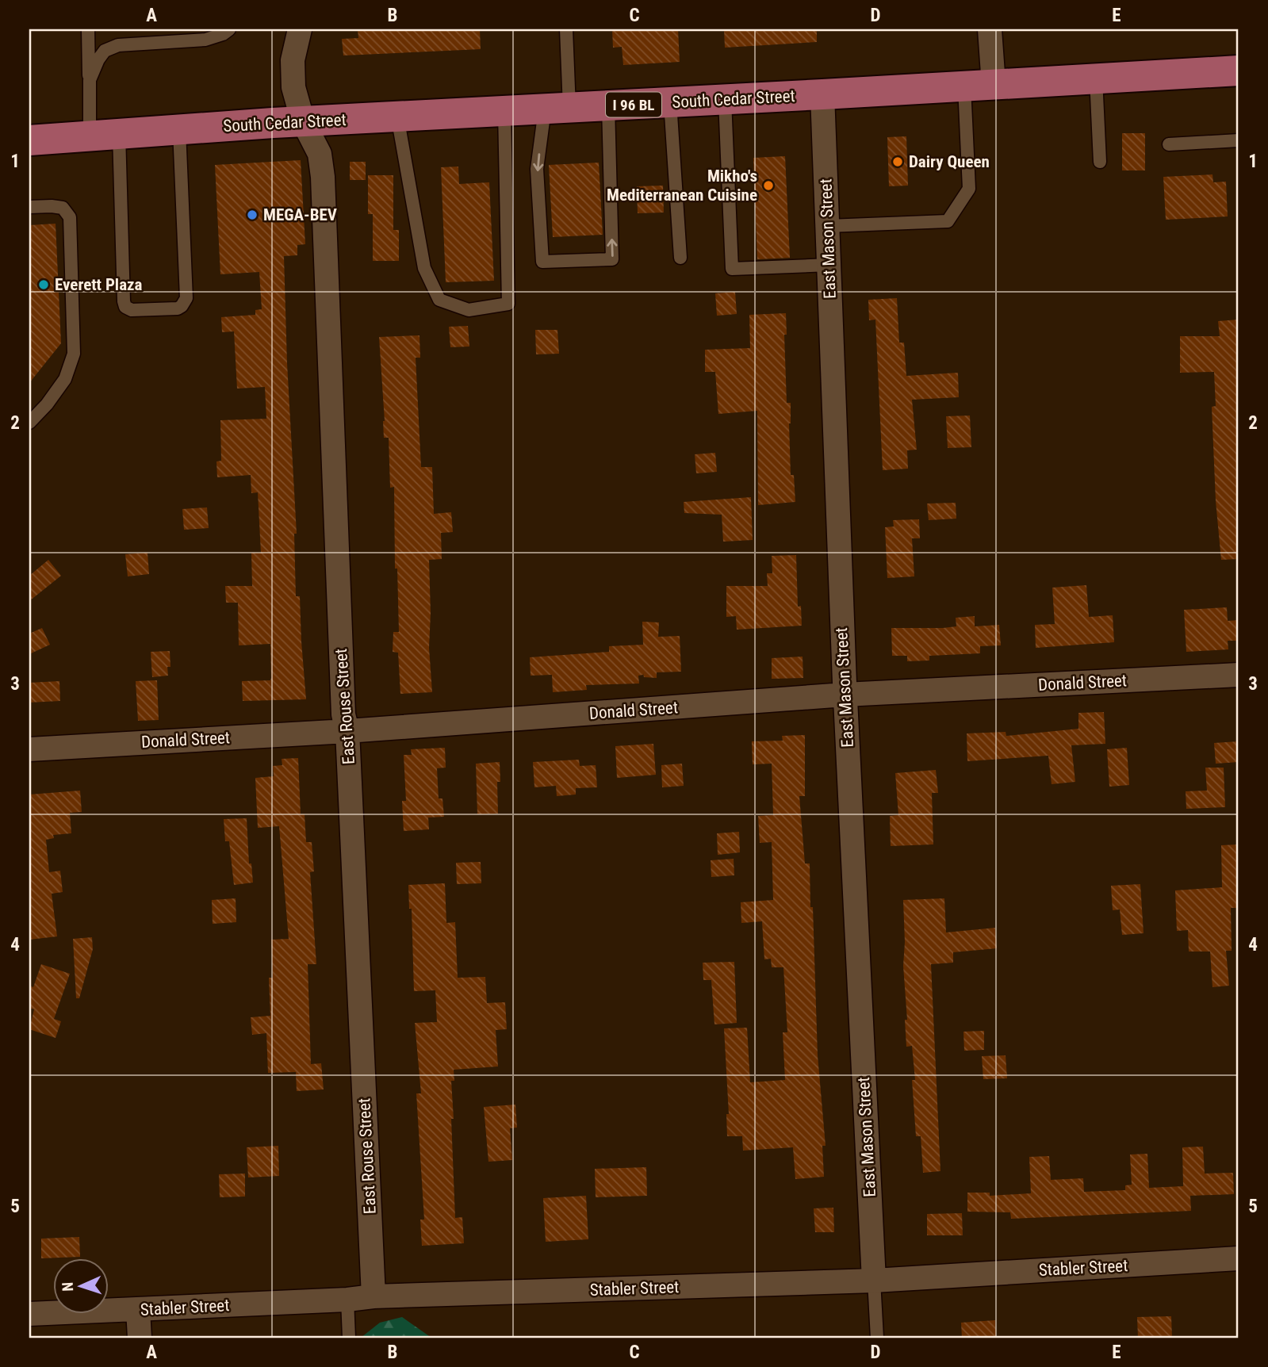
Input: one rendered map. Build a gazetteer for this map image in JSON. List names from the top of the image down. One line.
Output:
{"streets":{"main road":["South Cedar Street","I 96 BL"],"street":["East Mason Street","Donald Street","East Rouse Street","Stabler Street"]},"crossings":[["South Cedar Street","East Mason Street"],["South Cedar Street","East Rouse Street"],["East Mason Street","Donald Street"],["East Mason Street","Stabler Street"],["Donald Street","East Rouse Street"],["East Rouse Street","Stabler Street"]],"places":["Dairy Queen","Mikho's Mediterranean Cuisine","MEGA-BEV","Everett Plaza"],"north":"left","grid":{"columns":["A","B","C","D","E"],"rows":["1","2","3","4","5"]}}
